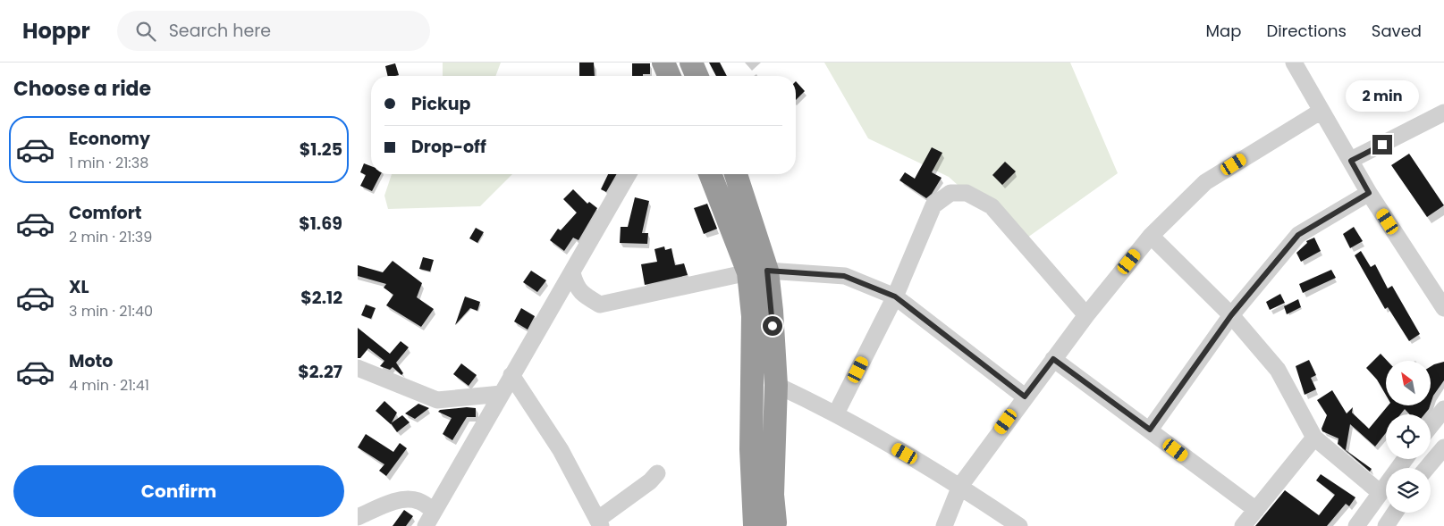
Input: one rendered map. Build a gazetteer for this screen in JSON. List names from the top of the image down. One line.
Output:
{"north":"top left","page":{"header":"Hoppr","search":"Search here","nav":["Map","Directions","Saved"],"heading":"Choose a ride","banner":["Pickup","Drop-off"],"bubble":"2 min","list":[{"name":"Economy","note":"1 min · 21:38","value":"$1.25"},{"name":"Comfort","note":"2 min · 21:39","value":"$1.69"},{"name":"XL","note":"3 min · 21:40","value":"$2.12"},{"name":"Moto","note":"4 min · 21:41","value":"$2.27"}],"buttons":"Confirm"}}
